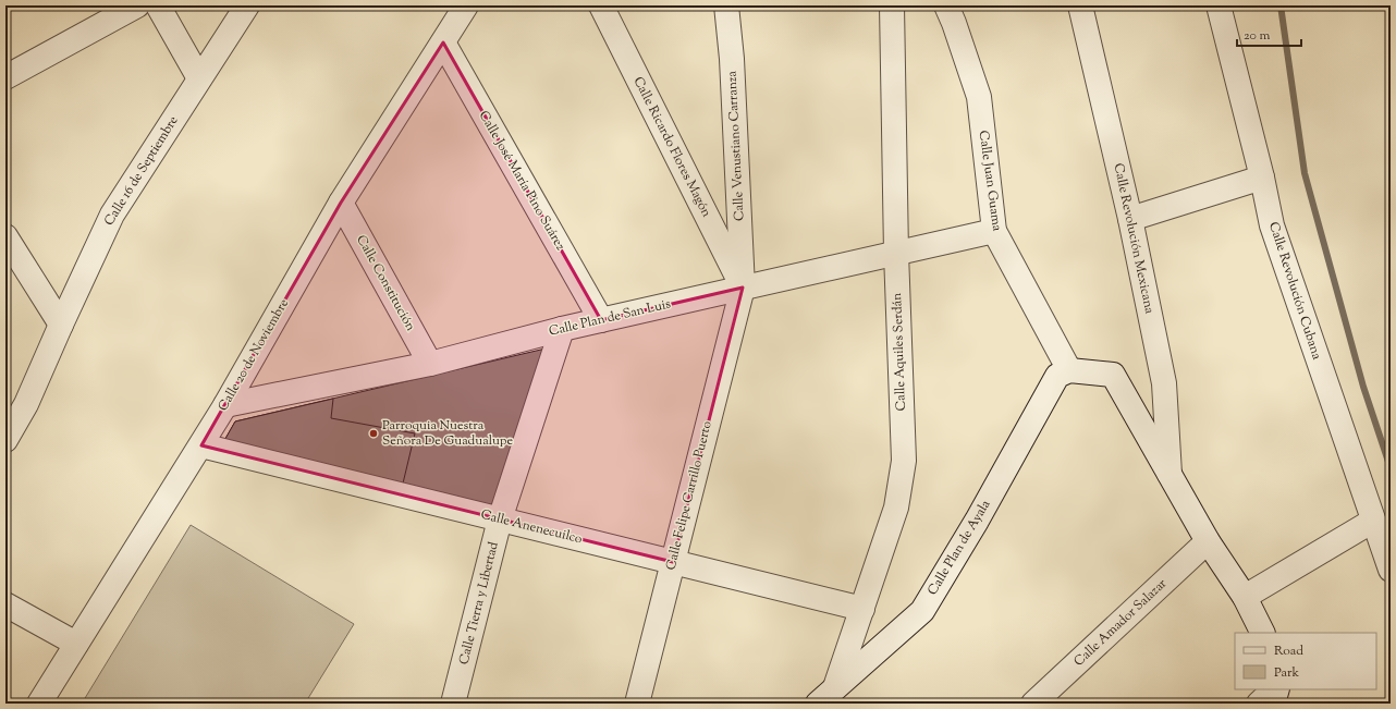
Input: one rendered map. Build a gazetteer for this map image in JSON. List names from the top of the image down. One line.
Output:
{"streets":{"street":["Calle Venustiano Carranza","Calle Ricardo Flores Magón","Calle 16 de Septiembre","Calle José María Pino Suárez","Calle Juan Guama","Calle Revolución Mexicana","Calle Constitución","Calle Revolución Cubana","Calle Plan de San Luis","Calle Aquiles Serdán","Calle 20 de Noviembre","Calle Felipe Carrillo Puerto","Calle Anenecuilco","Calle Plan de Ayala","Calle Tierra y Libertad","Calle Amador Salazar"]},"crossings":[["Calle Venustiano Carranza","Calle Ricardo Flores Magón"],["Calle Venustiano Carranza","Calle Plan de San Luis"],["Calle Venustiano Carranza","Calle Felipe Carrillo Puerto"],["Calle Ricardo Flores Magón","Calle Plan de San Luis"],["Calle Ricardo Flores Magón","Calle Felipe Carrillo Puerto"],["Calle José María Pino Suárez","Calle Plan de San Luis"],["Calle José María Pino Suárez","Calle 20 de Noviembre"],["Calle Juan Guama","Calle Revolución Mexicana"],["Calle Juan Guama","Calle Plan de San Luis"],["Calle Juan Guama","Calle Plan de Ayala"],["Calle Revolución Mexicana","Calle Plan de Ayala"],["Calle Revolución Mexicana","Calle Amador Salazar"],["Calle Constitución","Calle Plan de San Luis"],["Calle Constitución","Calle 20 de Noviembre"],["Calle Plan de San Luis","Calle Aquiles Serdán"],["Calle Plan de San Luis","Calle 20 de Noviembre"],["Calle Plan de San Luis","Calle Felipe Carrillo Puerto"],["Calle Plan de San Luis","Calle Tierra y Libertad"],["Calle Aquiles Serdán","Calle Anenecuilco"],["Calle Aquiles Serdán","Calle Plan de Ayala"],["Calle 20 de Noviembre","Calle Anenecuilco"],["Calle Felipe Carrillo Puerto","Calle Anenecuilco"],["Calle Anenecuilco","Calle Tierra y Libertad"]],"places":["Parroquia Nuestra Señora De Guadualupe"],"legend":["Road","Park"],"scale_bar":"20 m"}
